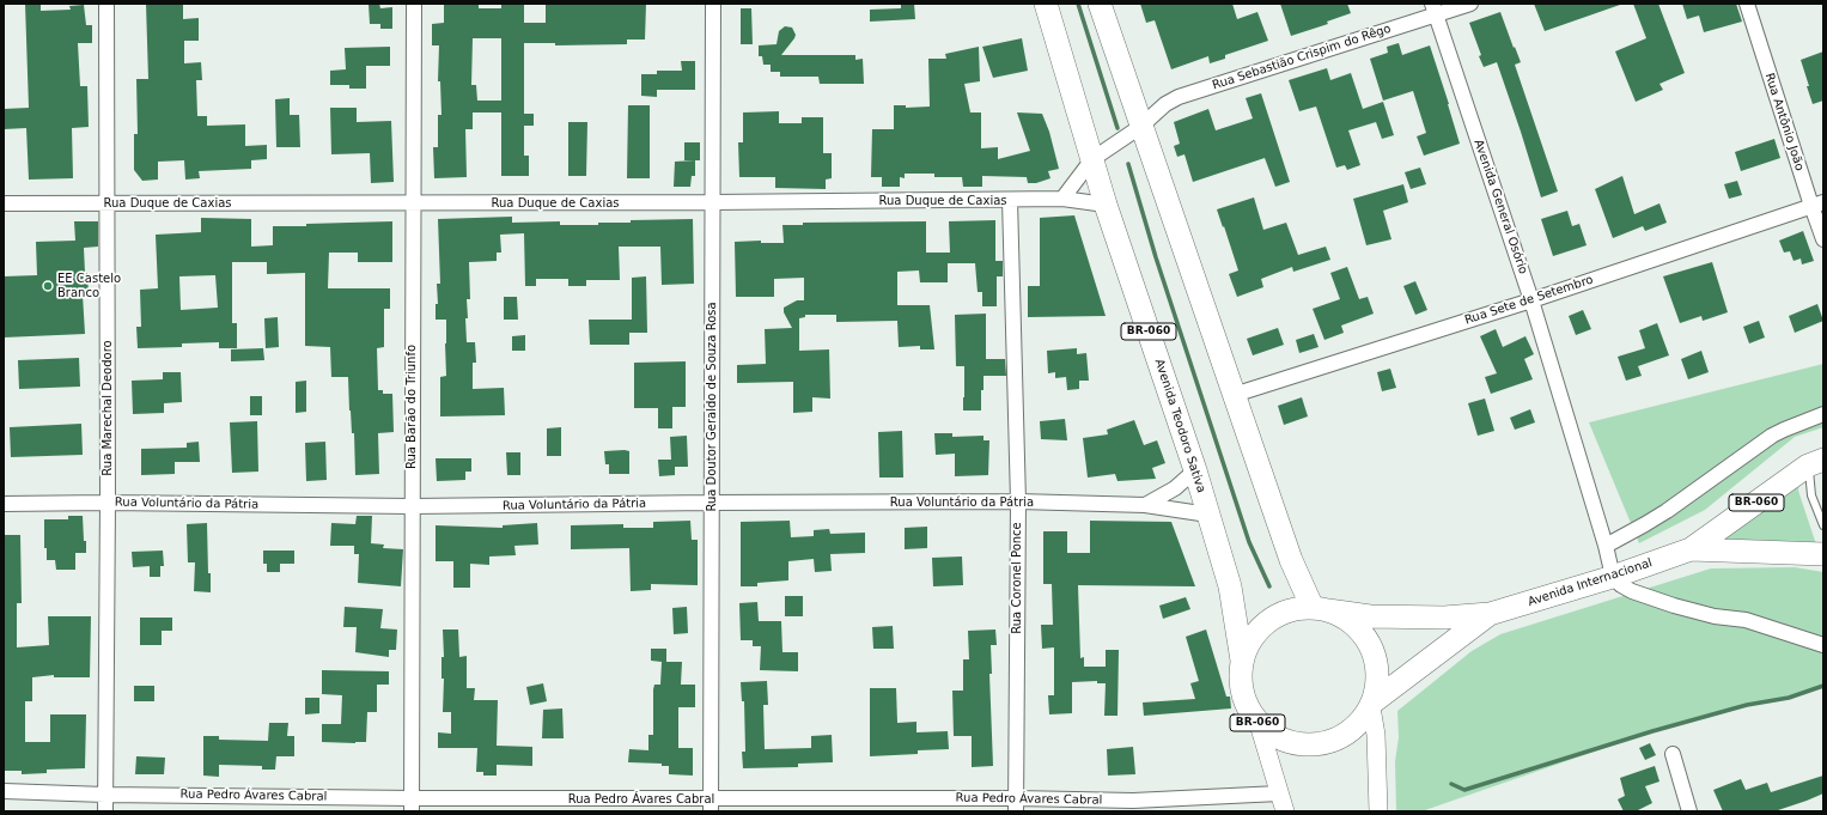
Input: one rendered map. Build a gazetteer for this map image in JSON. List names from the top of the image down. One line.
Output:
{"streets":{"main road":["BR-060","Avenida Teodoro Sativa","Avenida Internacional"],"street":["Rua Sebastião Crispim do Rêgo","Rua Antônio João","Rua Duque de Caxias","Avenida General Osório","Rua Sete de Setembro","Rua Barão do Triunfo","Rua Doutor Geraldo de Souza Rosa","Rua Marechal Deodoro","Rua Voluntário da Pátria","Rua Coronel Ponce","Rua Pedro Ávares Cabral"]},"crossings":[["Rua Sebastião Crispim do Rêgo","Rua Duque de Caxias"],["Rua Sebastião Crispim do Rêgo","Avenida General Osório"],["Rua Sebastião Crispim do Rêgo","Avenida Teodoro Sativa"],["Rua Antônio João","Rua Sete de Setembro"],["Rua Duque de Caxias","Rua Barão do Triunfo"],["Rua Duque de Caxias","Rua Doutor Geraldo de Souza Rosa"],["Rua Duque de Caxias","Rua Marechal Deodoro"],["Rua Duque de Caxias","Avenida Teodoro Sativa"],["Rua Duque de Caxias","Rua Coronel Ponce"],["Avenida General Osório","Rua Sete de Setembro"],["Avenida General Osório","Avenida Internacional"],["BR-060","Avenida Teodoro Sativa"],["BR-060","Avenida Internacional"],["Rua Barão do Triunfo","Rua Voluntário da Pátria"],["Rua Barão do Triunfo","Rua Pedro Ávares Cabral"],["Rua Doutor Geraldo de Souza Rosa","Rua Voluntário da Pátria"],["Rua Doutor Geraldo de Souza Rosa","Rua Pedro Ávares Cabral"],["Rua Marechal Deodoro","Rua Voluntário da Pátria"],["Rua Marechal Deodoro","Rua Pedro Ávares Cabral"],["Avenida Teodoro Sativa","Rua Voluntário da Pátria"],["Avenida Teodoro Sativa","Avenida Internacional"],["Rua Voluntário da Pátria","Rua Coronel Ponce"],["Rua Coronel Ponce","Rua Pedro Ávares Cabral"]],"places":["EE Castelo Branco"]}
